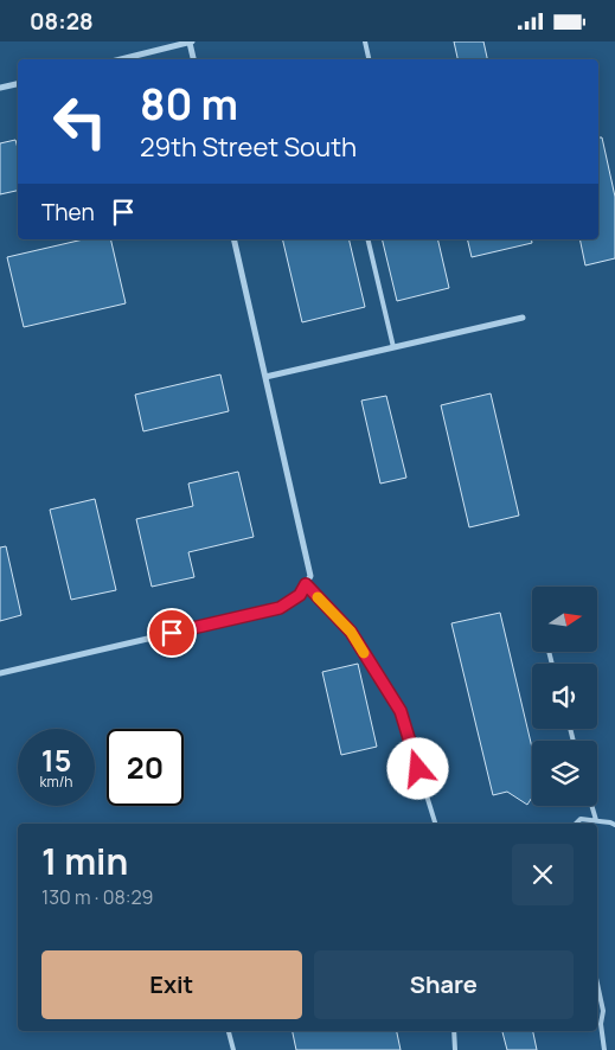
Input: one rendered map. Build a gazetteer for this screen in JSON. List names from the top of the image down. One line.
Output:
{"north":"right","page":{"status":"08:28","turn":["80 m","29th Street South"],"then":"Then","speed":"15 km/h","limit":"20","heading":["1 min","130 m · 08:29"],"buttons":["Exit","Share"]}}
